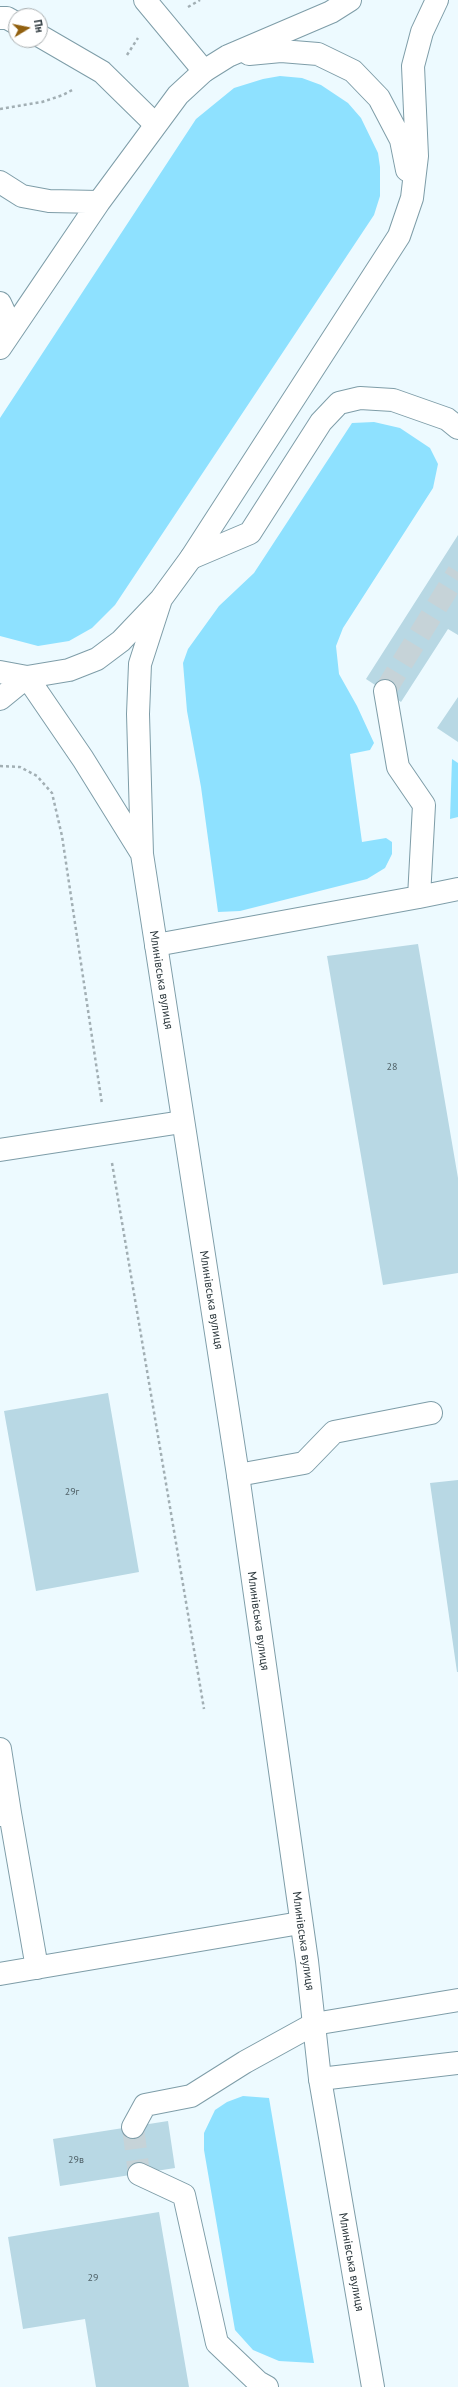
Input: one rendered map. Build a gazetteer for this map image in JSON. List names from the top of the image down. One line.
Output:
{"streets":{"main road":["Млинівська вулиця"]},"house_numbers":["28","29г","29в","29"],"north":"right"}
